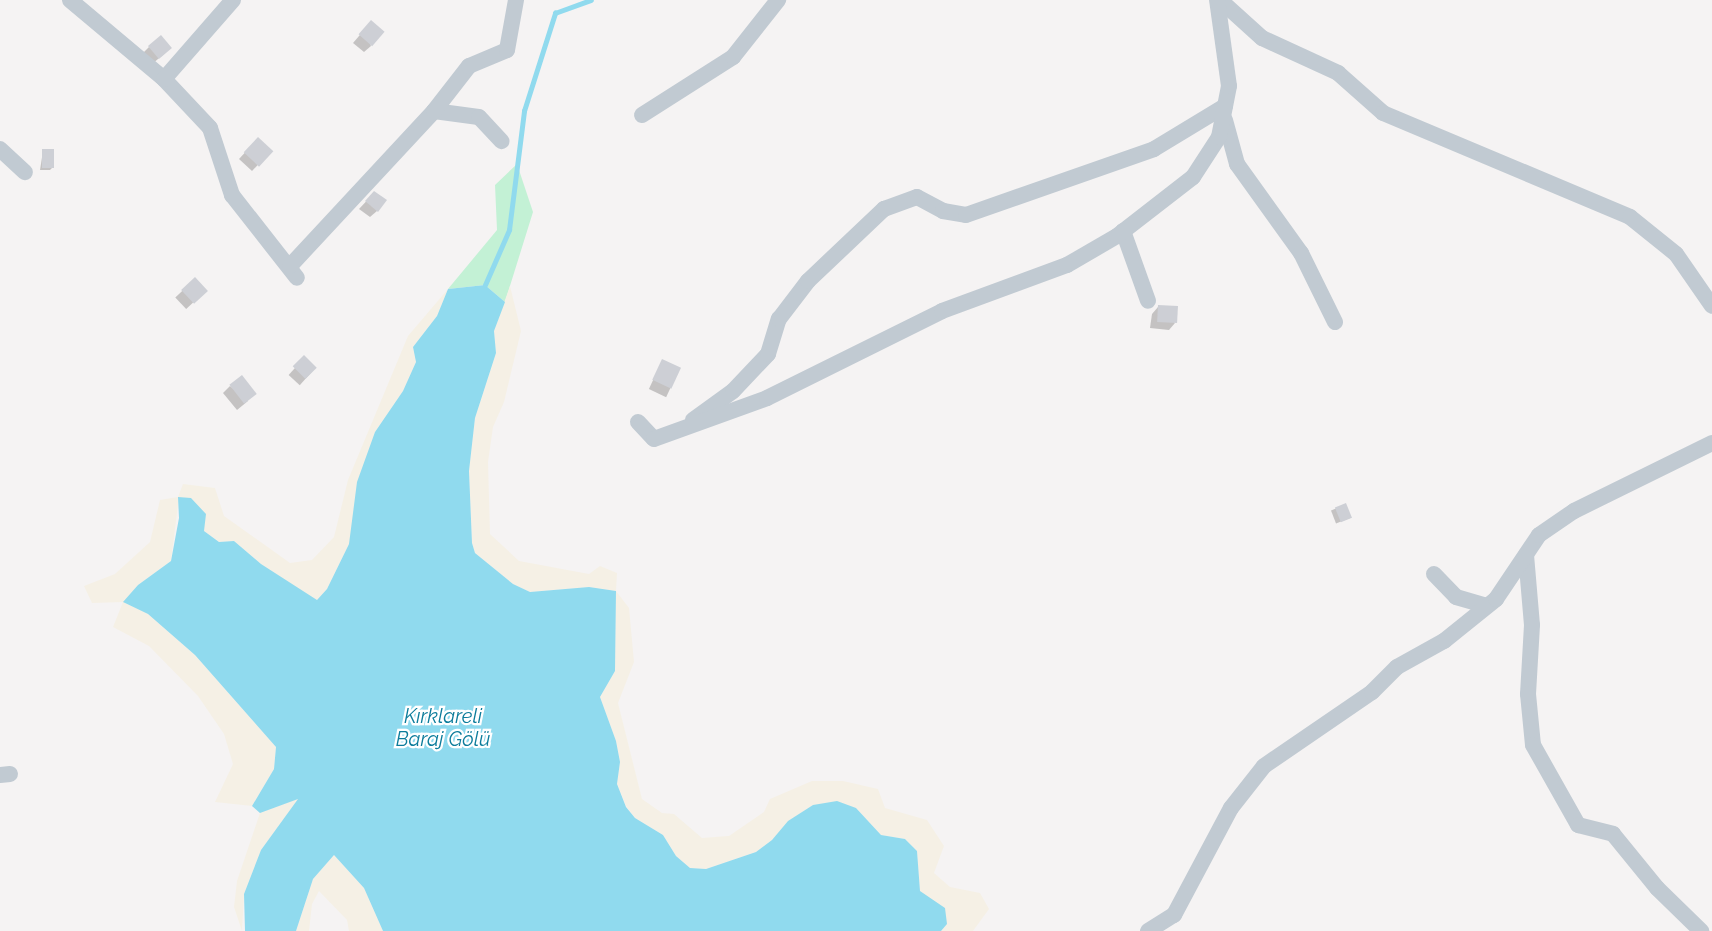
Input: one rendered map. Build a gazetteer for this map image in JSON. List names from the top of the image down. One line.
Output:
{"water":["Kırklareli Baraj Gölü"]}
